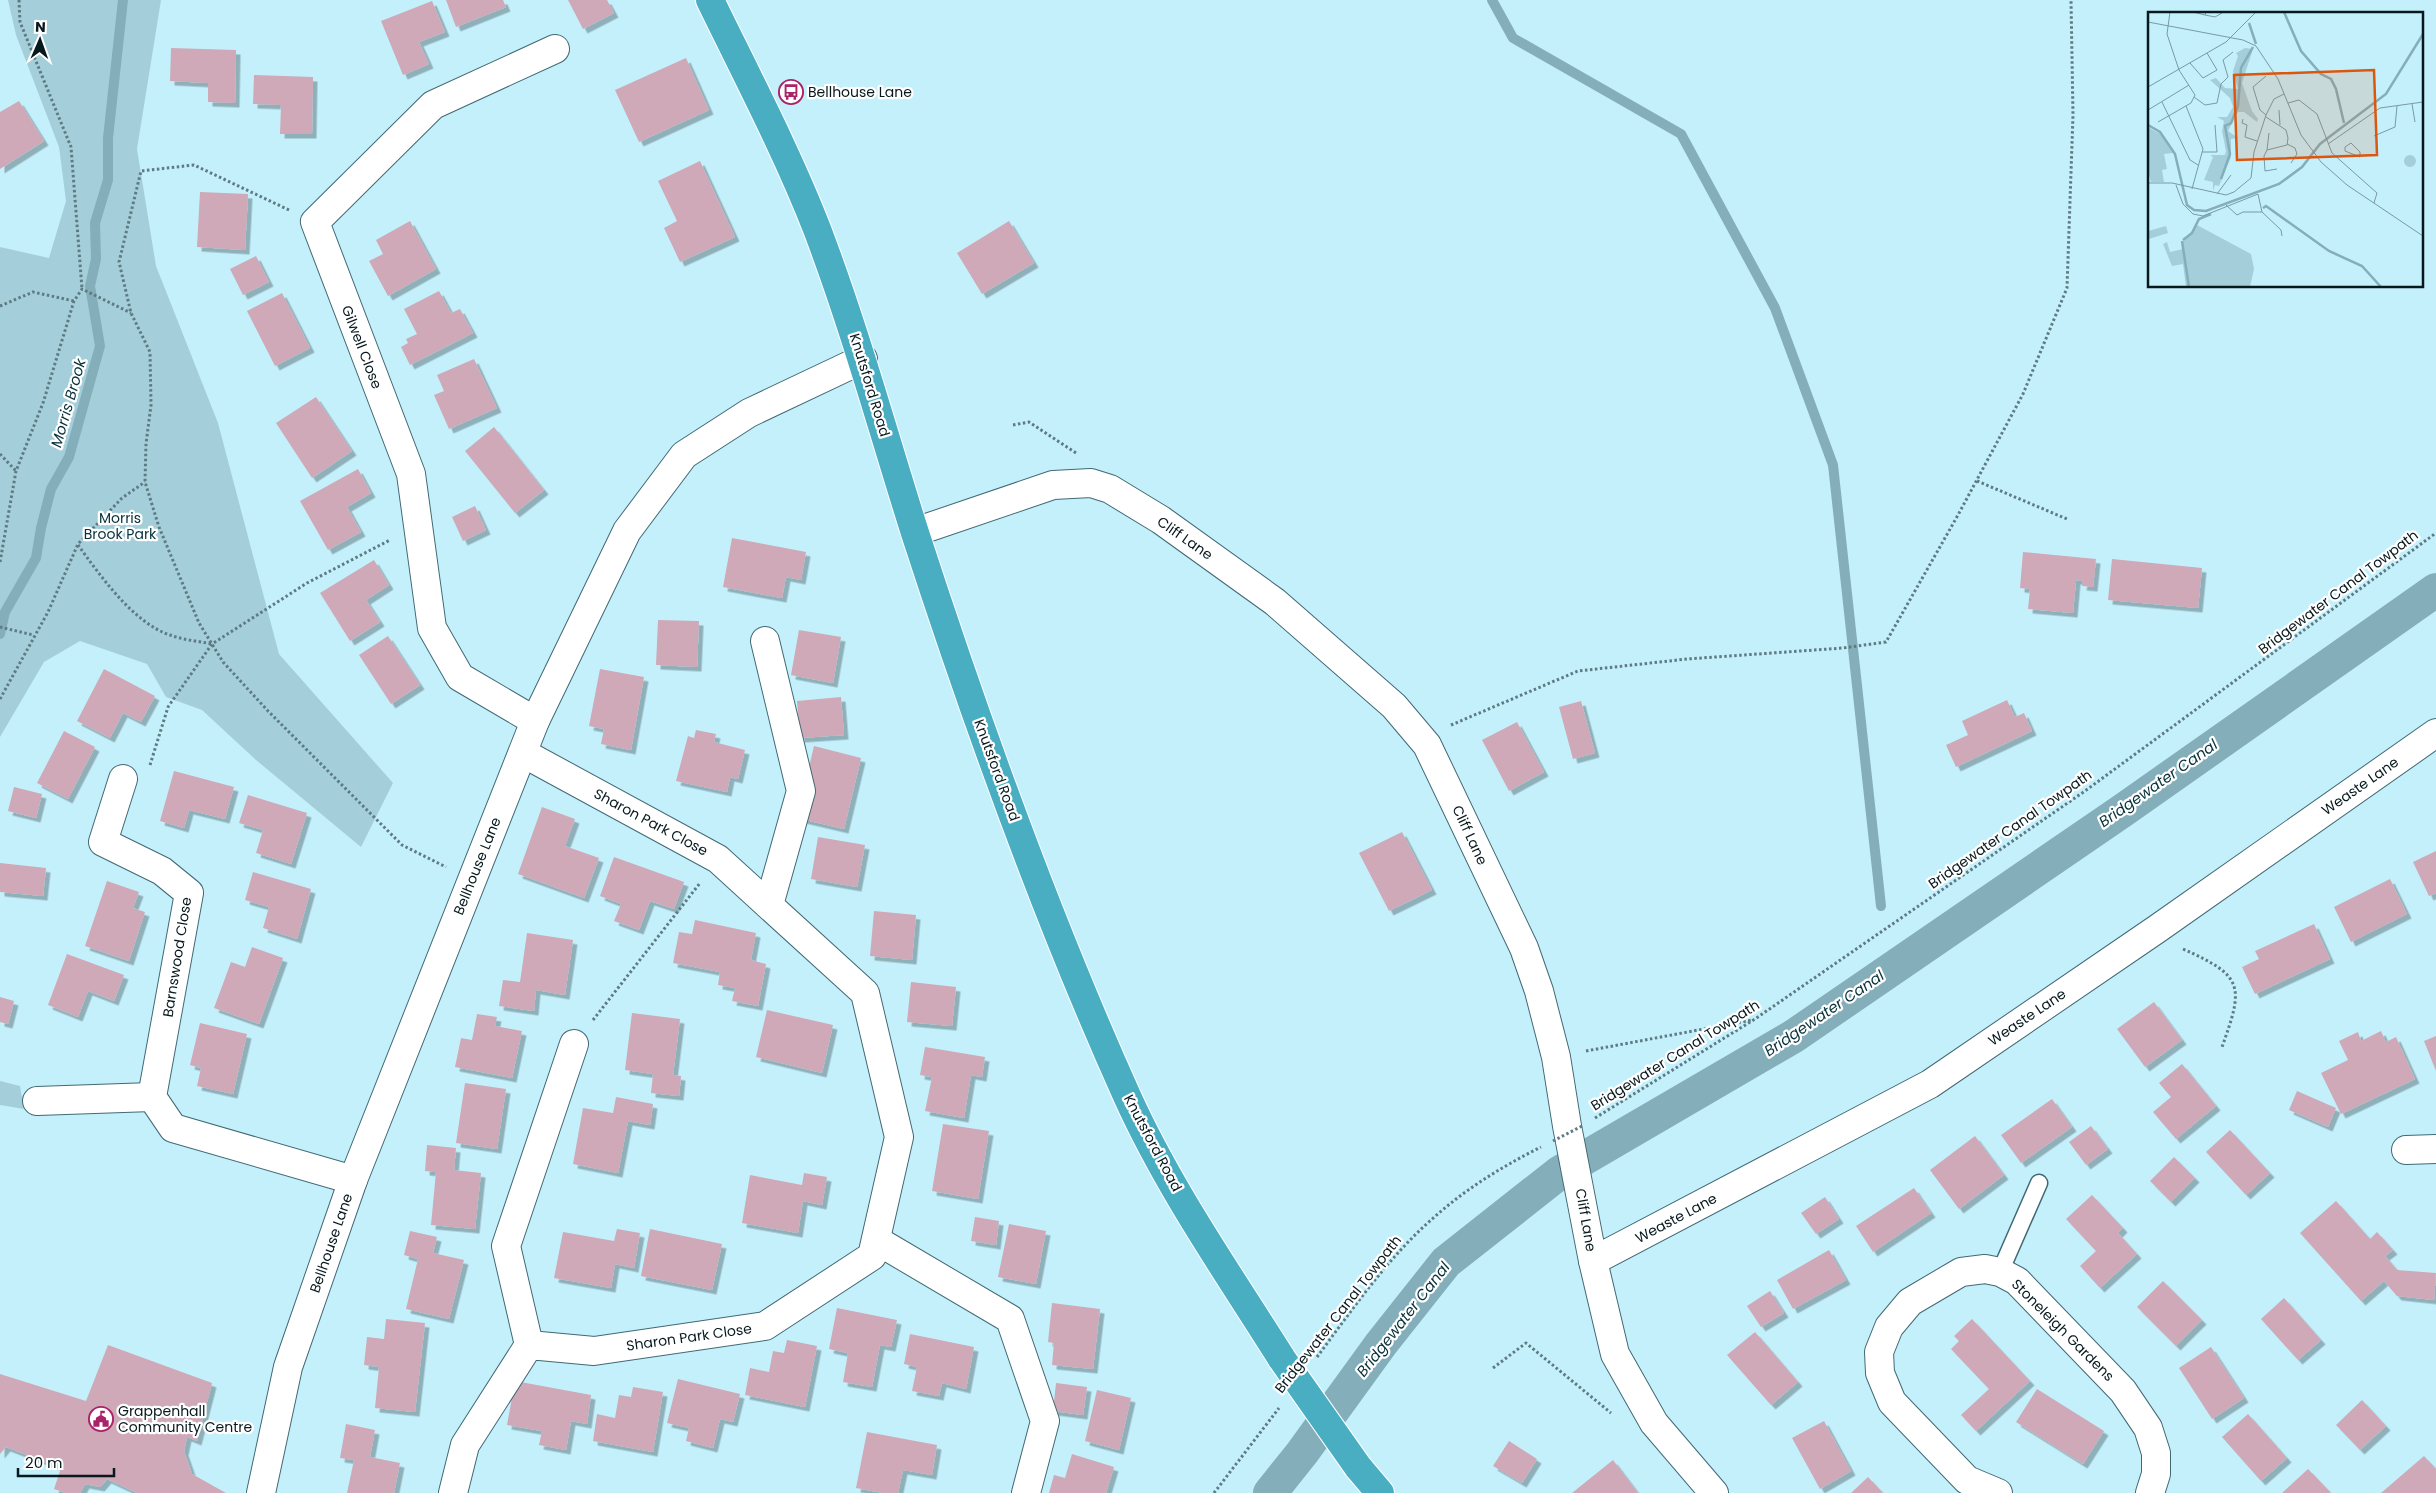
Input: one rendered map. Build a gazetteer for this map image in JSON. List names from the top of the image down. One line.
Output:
{"streets":{"highway":["Knutsford Road"],"street":["Gilwell Close","Cliff Lane","Weaste Lane","Sharon Park Close","Bellhouse Lane","Barnswood Close","Stoneleigh Gardens"],"path":["Bridgewater Canal Towpath"]},"crossings":[["Gilwell Close","Bellhouse Lane"],["Knutsford Road","Cliff Lane"],["Knutsford Road","Bellhouse Lane"],["Cliff Lane","Weaste Lane"],["Sharon Park Close","Bellhouse Lane"]],"water":["Morris Brook","Bridgewater Canal"],"parks":["Morris Brook Park"],"places":{"bus stop":["Bellhouse Lane"],"public building":["Grappenhall Community Centre"]},"scale_bar":"20 m","north":"top"}
